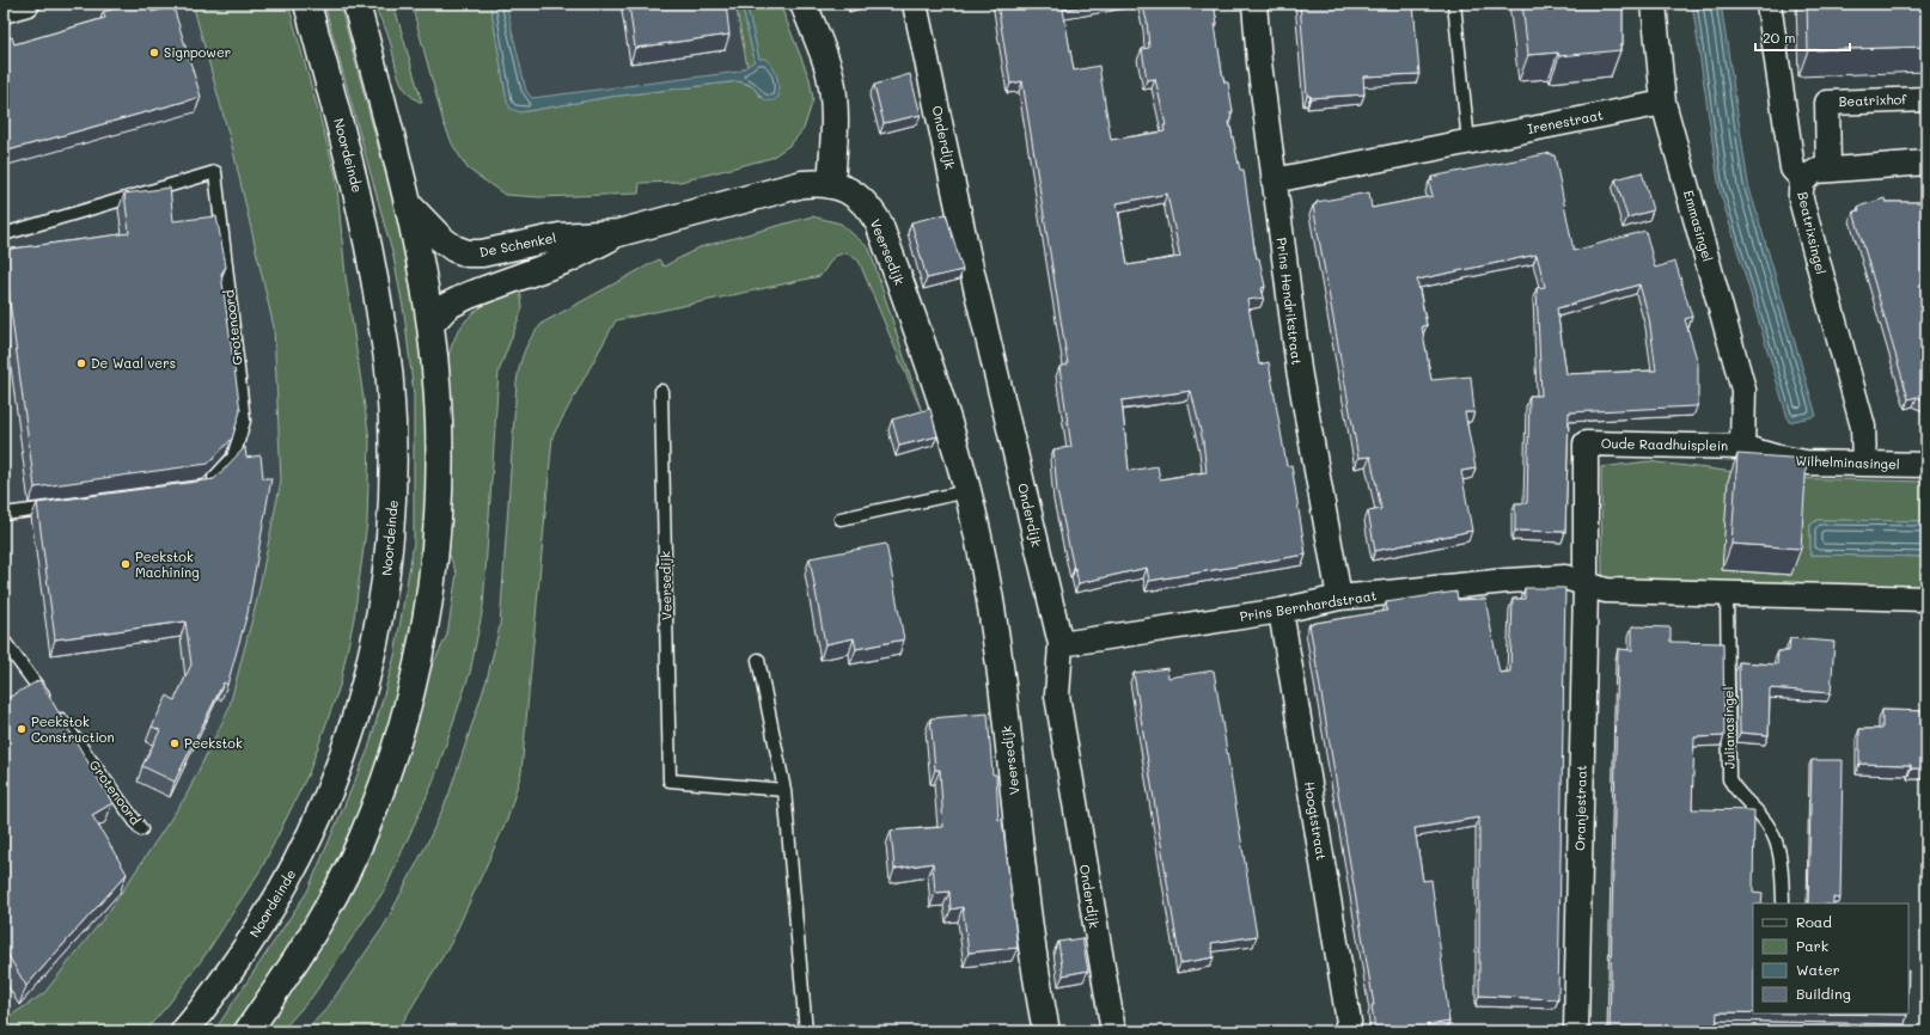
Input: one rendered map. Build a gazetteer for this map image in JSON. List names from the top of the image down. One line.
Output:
{"streets":{"main road":["Noordeinde","De Schenkel","Veersedijk"],"street":["Beatrixhof","Irenestraat","Onderdijk","Emmasingel","Beatrixsingel","Prins Hendrikstraat","Oude Raadhuisplein","Wilhelminasingel","Prins Bernhardstraat","Oranjestraat","Hoogtstraat"],"lane":["Grotenoord","Julianasingel"]},"crossings":[["Irenestraat","Emmasingel"],["Irenestraat","Prins Hendrikstraat"],["Onderdijk","Prins Bernhardstraat"],["Emmasingel","Oude Raadhuisplein"],["Emmasingel","Wilhelminasingel"],["Beatrixsingel","Wilhelminasingel"],["De Schenkel","Veersedijk"],["Prins Hendrikstraat","Prins Bernhardstraat"],["Oude Raadhuisplein","Wilhelminasingel"],["Oude Raadhuisplein","Prins Bernhardstraat"],["Oude Raadhuisplein","Oranjestraat"],["Prins Bernhardstraat","Oranjestraat"],["Prins Bernhardstraat","Hoogtstraat"]],"places":["Signpower","De Waal vers","Peekstok Machining","Peekstok Construction","Peekstok"],"legend":["Road","Park","Water","Building"],"scale_bar":"20 m"}
